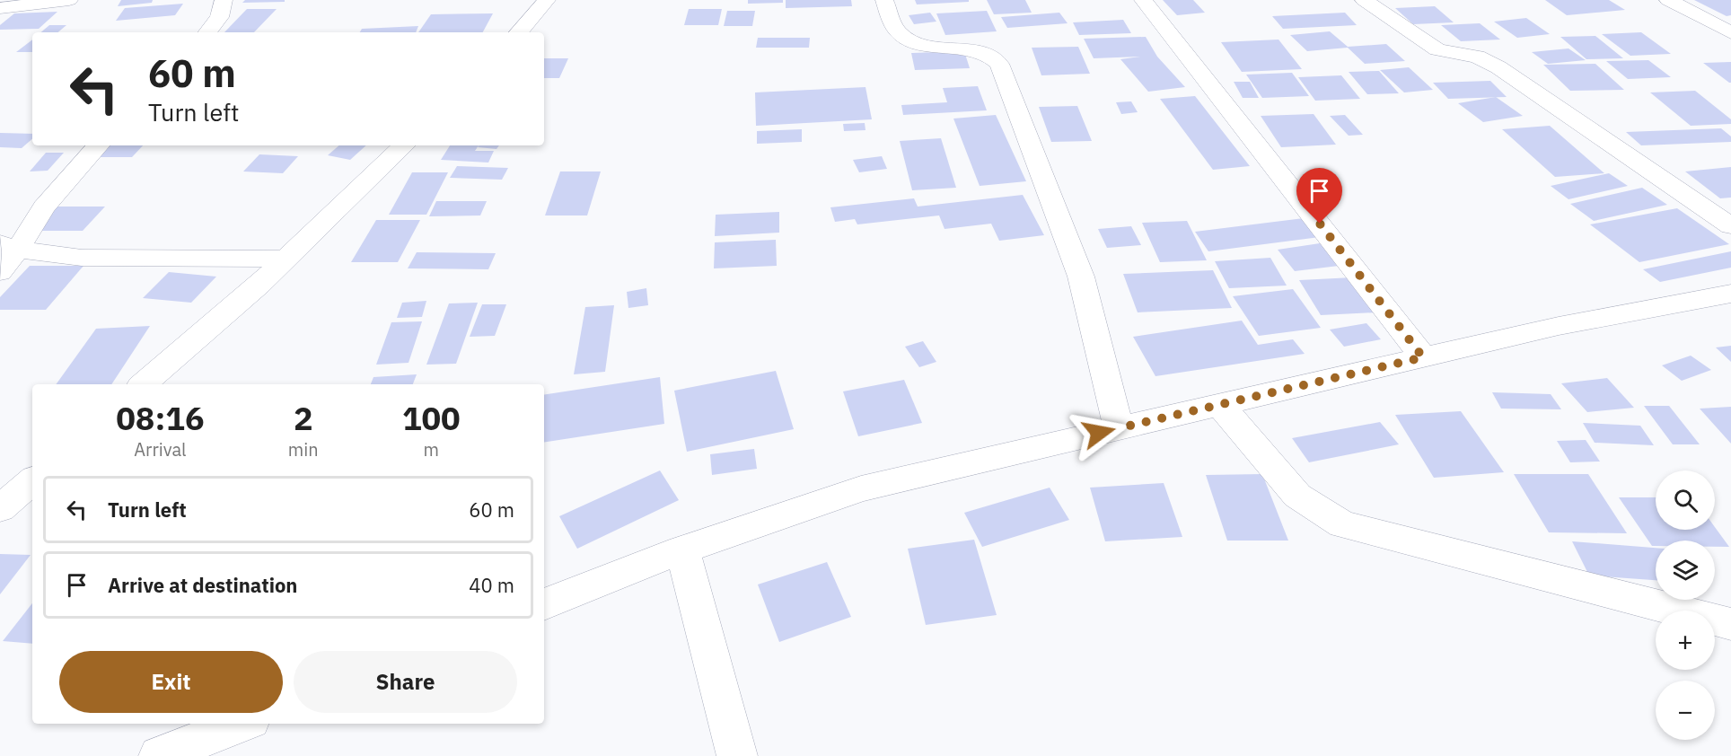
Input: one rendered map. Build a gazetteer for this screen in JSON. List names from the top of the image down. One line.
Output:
{"page":{"turn":["60 m","Turn left"],"eta":["08:16","Arrival","2","min","100","m"],"map_buttons":["+","−"],"list":[{"name":"Turn left","value":"60 m"},{"name":"Arrive at destination","value":"40 m"}],"buttons":["Exit","Share"]}}
